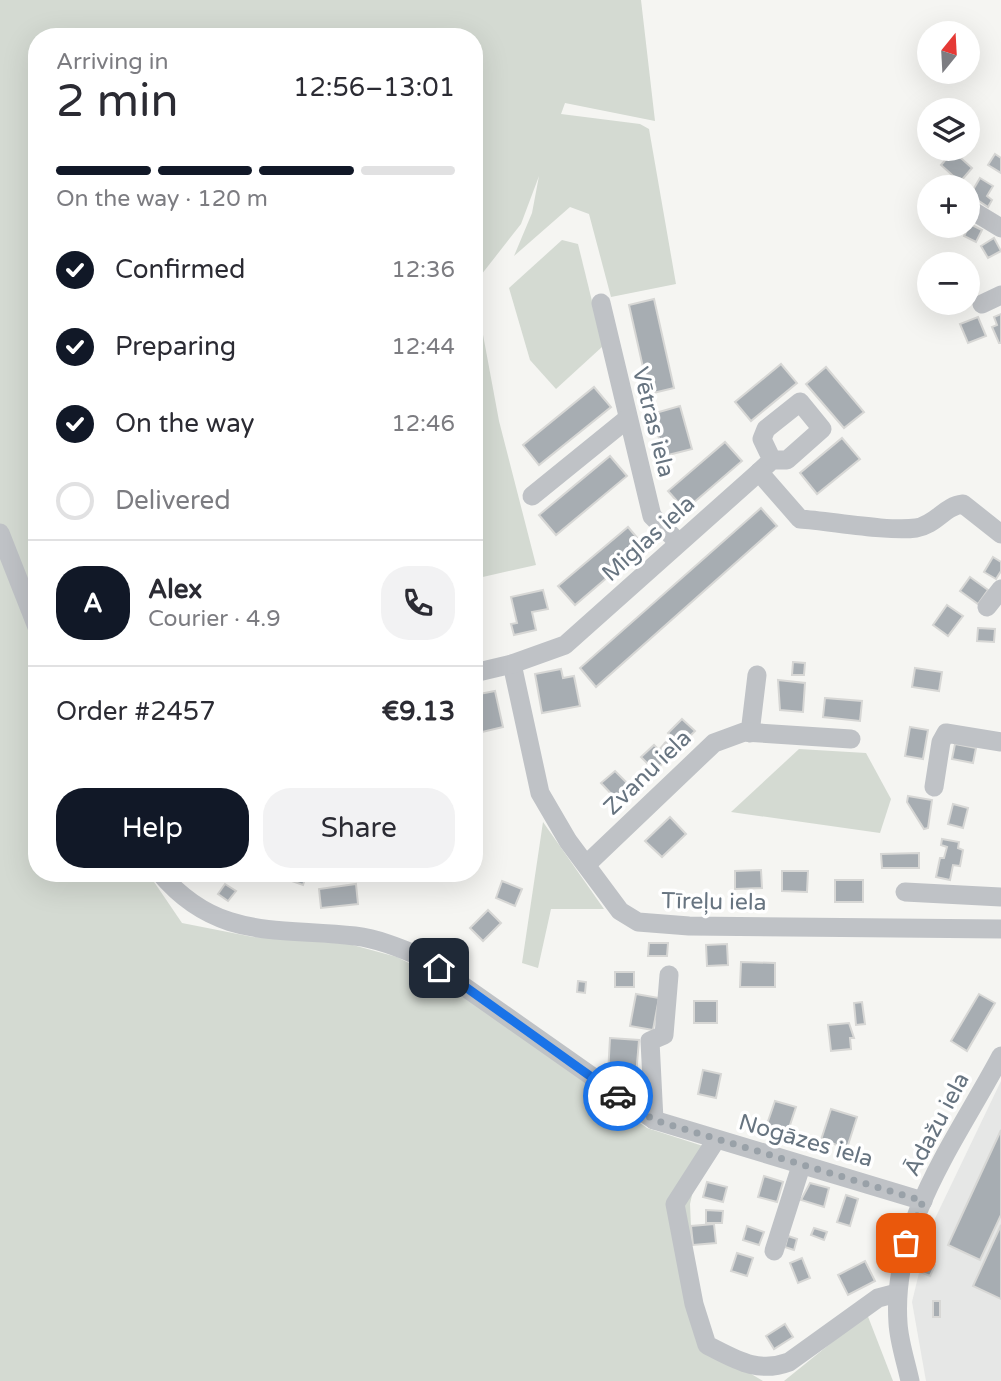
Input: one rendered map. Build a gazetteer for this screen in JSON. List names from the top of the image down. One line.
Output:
{"streets":{"street":["Vētras iela","Miglas iela","Zvanu iela","Tīreļu iela","Ādažu iela","Nogāzes iela"]},"crossings":[["Vētras iela","Miglas iela"],["Miglas iela","Tīreļu iela"],["Zvanu iela","Tīreļu iela"],["Ādažu iela","Nogāzes iela"]],"north":"top","page":{"map_buttons":["+","−"],"heading":["2 min","Arriving in","12:56–13:01"],"panel":["Alex","Courier · 4.9","Order #2457","€9.13"],"bar":"On the way · 120 m","list":[["Confirmed","12:36"],["Preparing","12:44"],["On the way","12:46"],"Delivered"],"round":"A","buttons":["Help","Share"]}}
